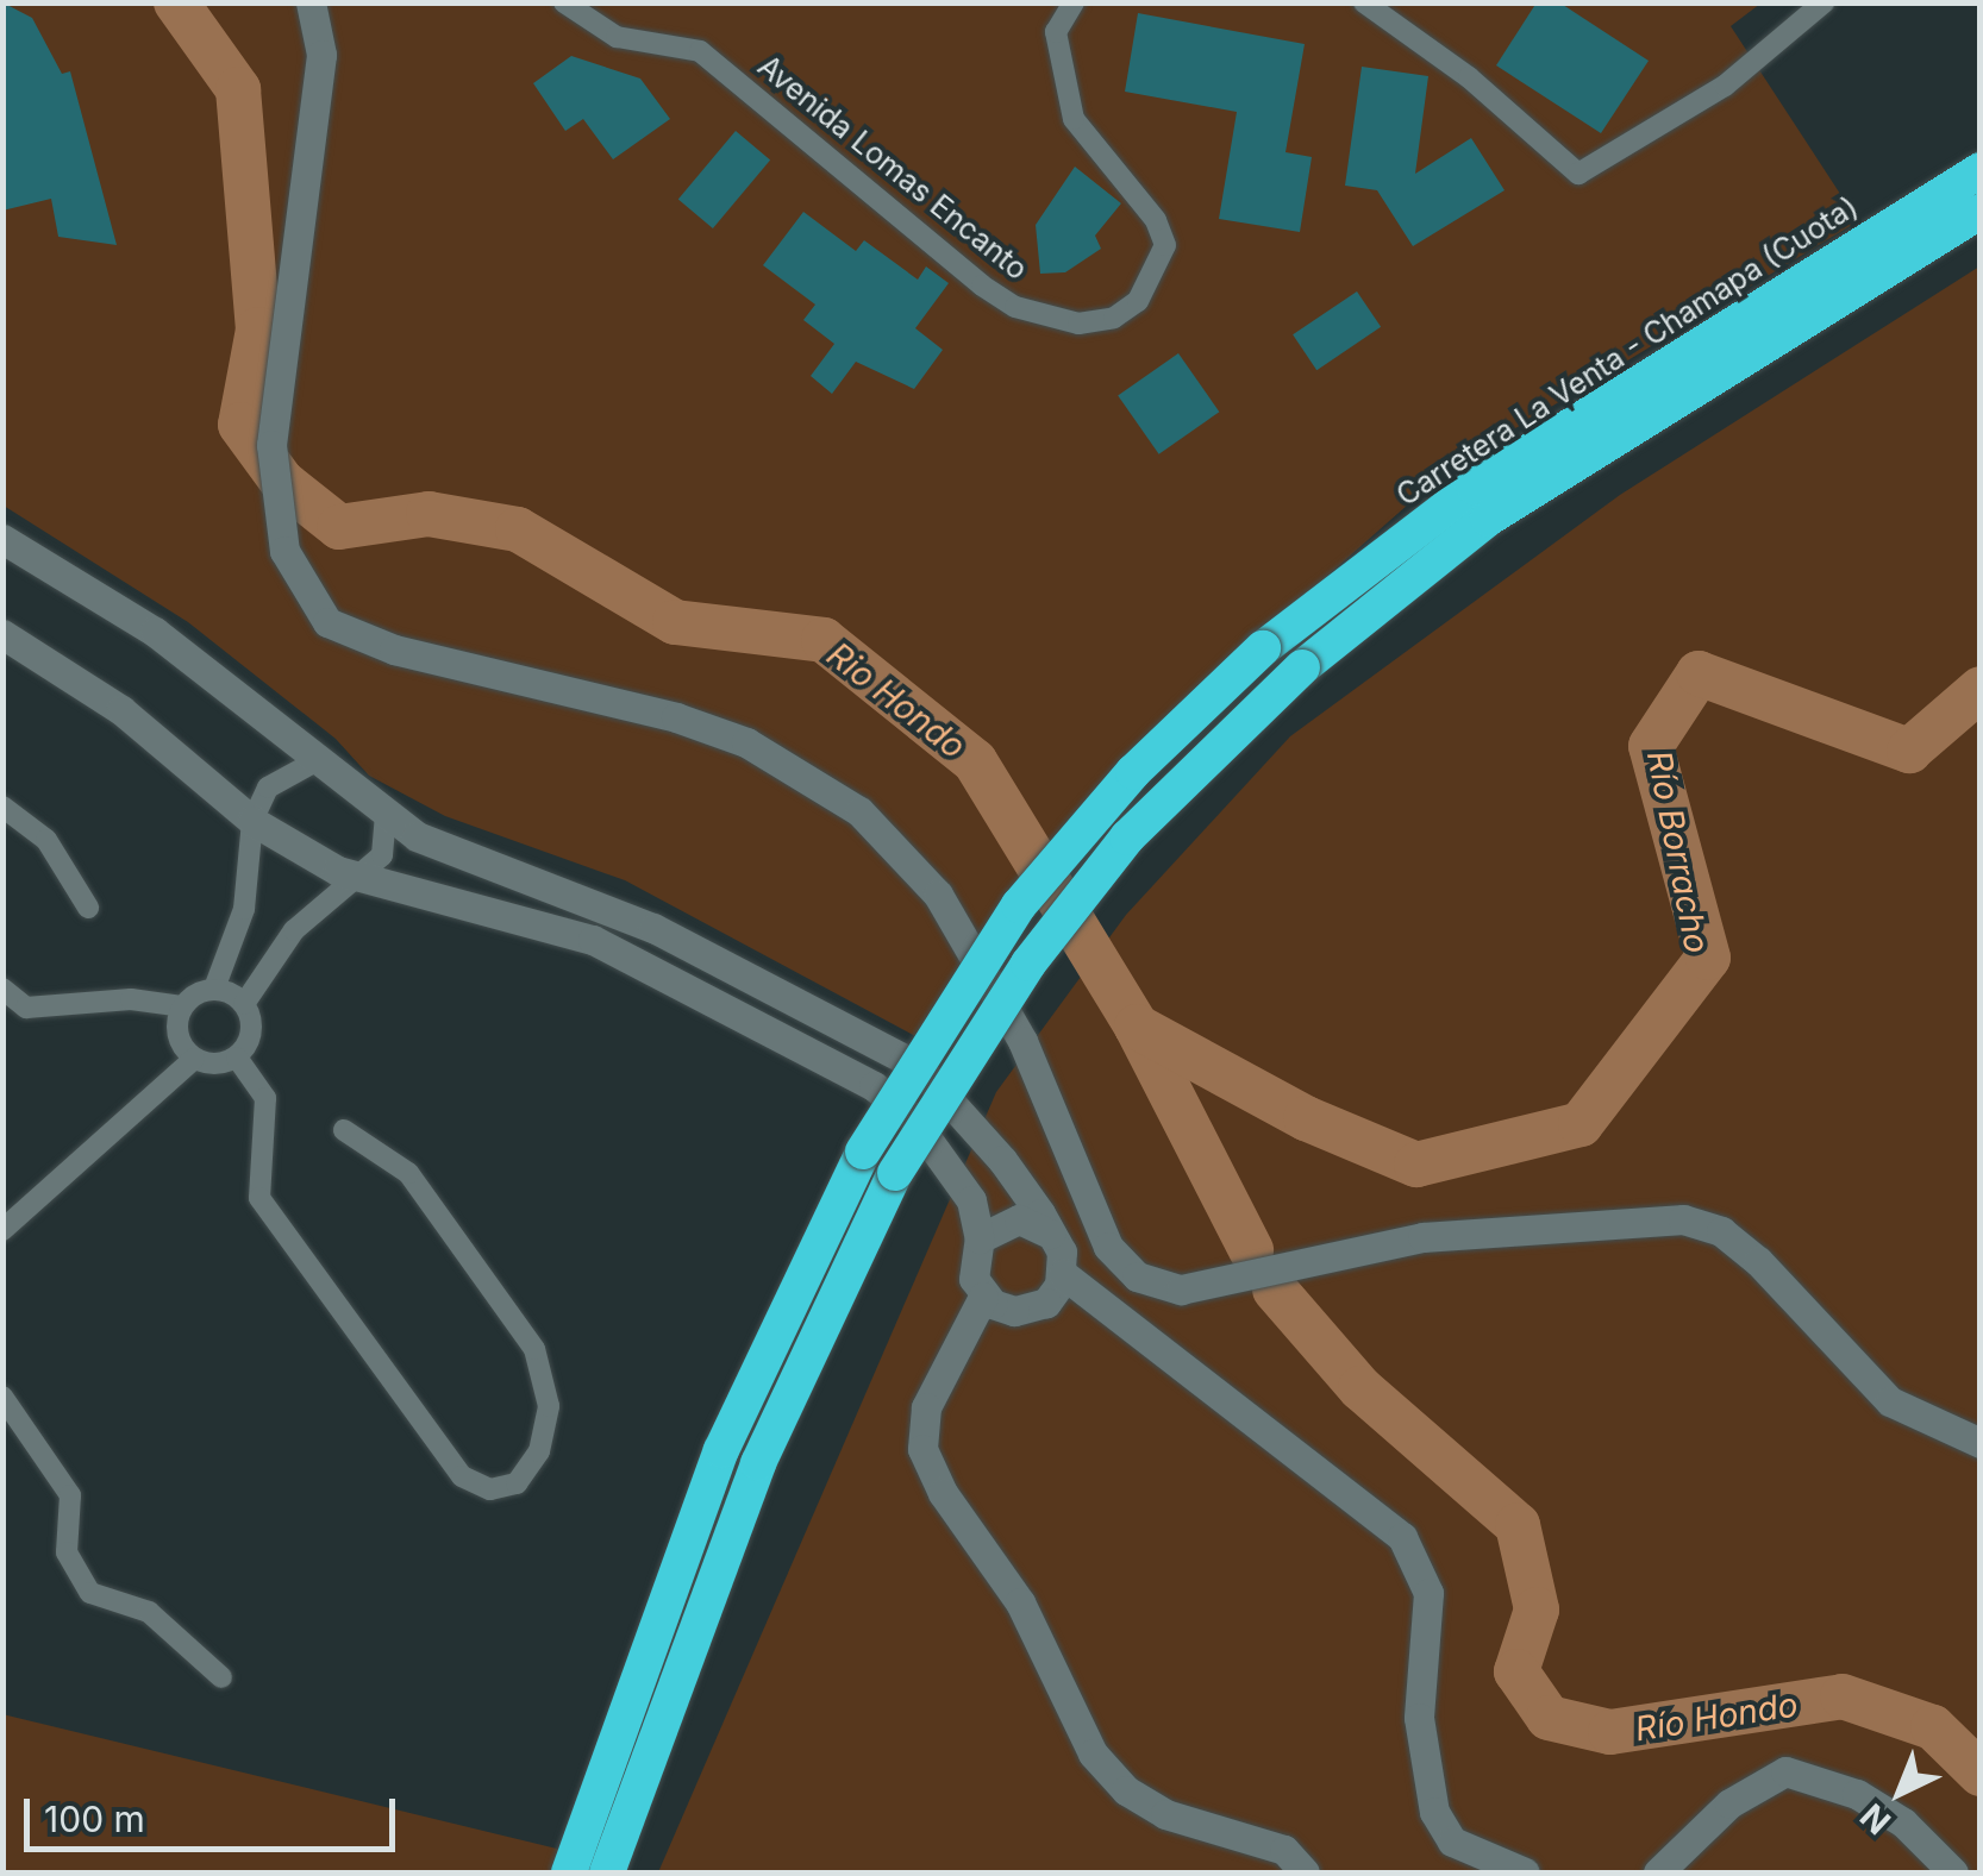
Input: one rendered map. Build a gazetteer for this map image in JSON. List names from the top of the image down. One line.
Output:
{"streets":{"highway":["Carretera La Venta - Chamapa (Cuota)"],"street":["Avenida Lomas Encanto"]},"water":["Rio Hondo","Río Borracho","Río Hondo"],"scale_bar":"100 m","north":"bottom left"}
